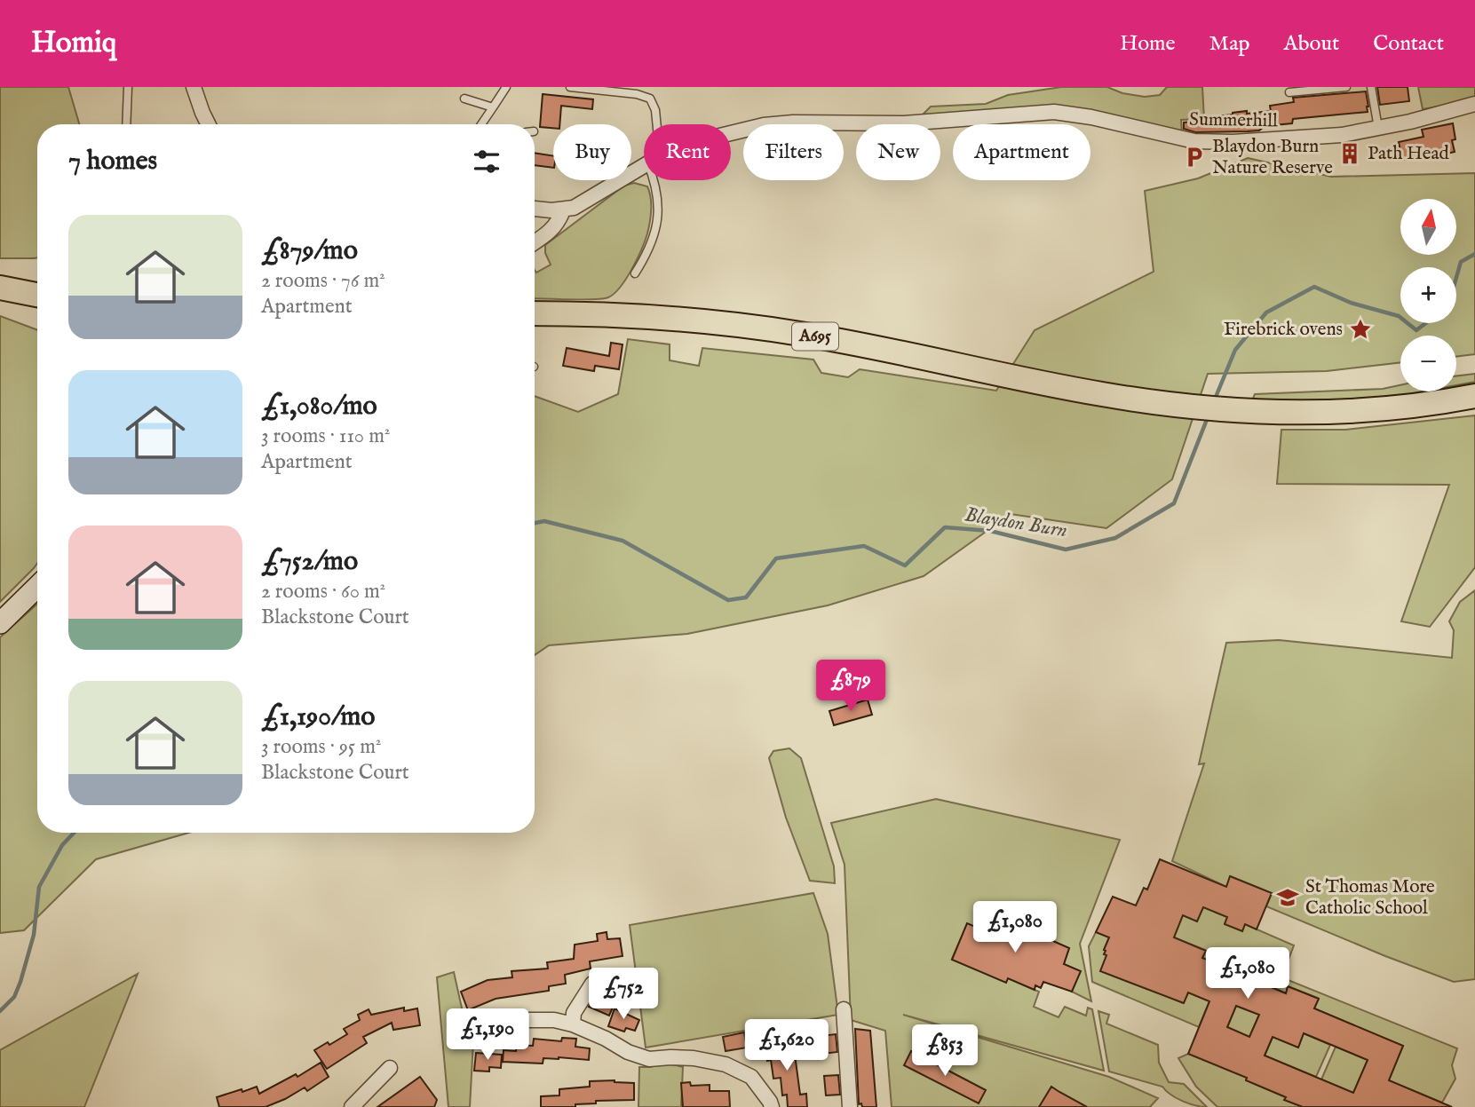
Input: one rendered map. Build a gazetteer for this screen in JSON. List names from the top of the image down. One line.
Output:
{"streets":{"main road":["A695"],"street":["Summerhill"]},"water":["Blaydon Burn"],"places":{"building":["Path Head"],"parking":["Blaydon Burn Nature Reserve"],"place":["Firebrick ovens"],"school or university":["St Thomas More Catholic School"]},"north":"top","page":{"header":"Homiq","nav":["Home","Map","About","Contact"],"chip":["Buy","Rent","Filters","New","Apartment"],"heading":"7 homes","map_buttons":["+","−"],"list":[{"name":"£879/mo","note":"2 rooms · 76 m² · Apartment"},{"name":"£1,080/mo","note":"3 rooms · 110 m² · Apartment"},{"name":"£752/mo","note":"2 rooms · 60 m² · Blackstone Court"},{"name":"£1,190/mo","note":"3 rooms · 95 m² · Blackstone Court"}],"price":["£879","£1,080","£1,080","£752","£1,190","£1,620","£853"]}}
